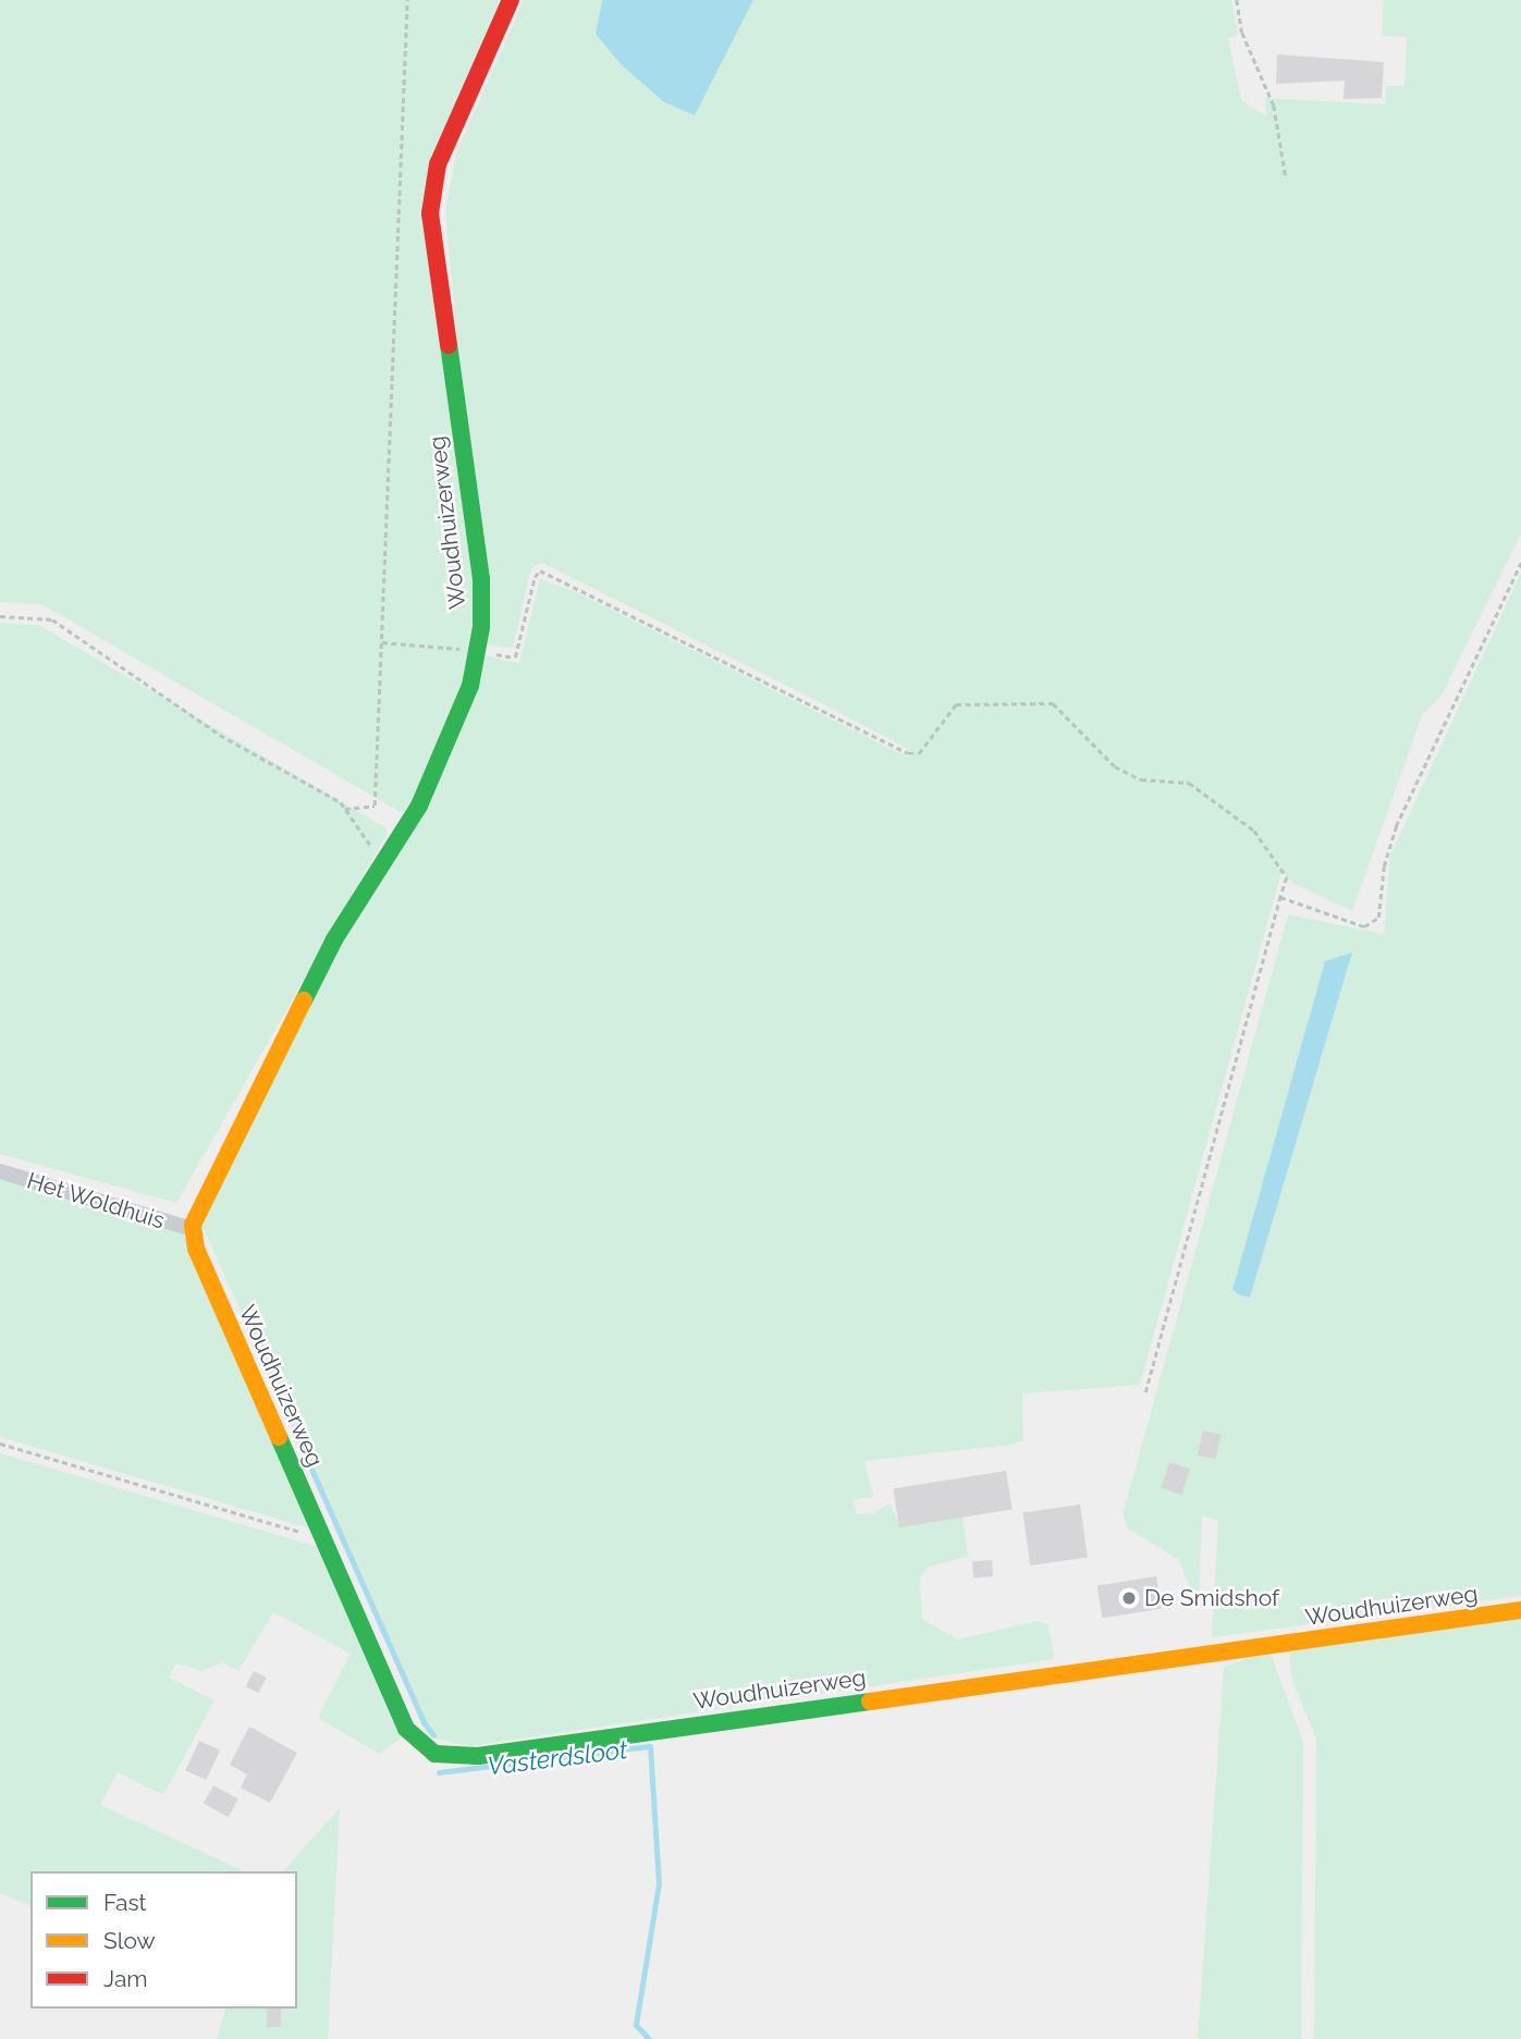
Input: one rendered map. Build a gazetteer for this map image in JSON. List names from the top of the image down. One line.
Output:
{"streets":{"street":["Woudhuizerweg","Het Woldhuis"]},"crossings":[["Woudhuizerweg","Het Woldhuis"]],"water":["Vasterdsloot"],"places":["De Smidshof"],"legend":["Fast","Slow","Jam"]}
